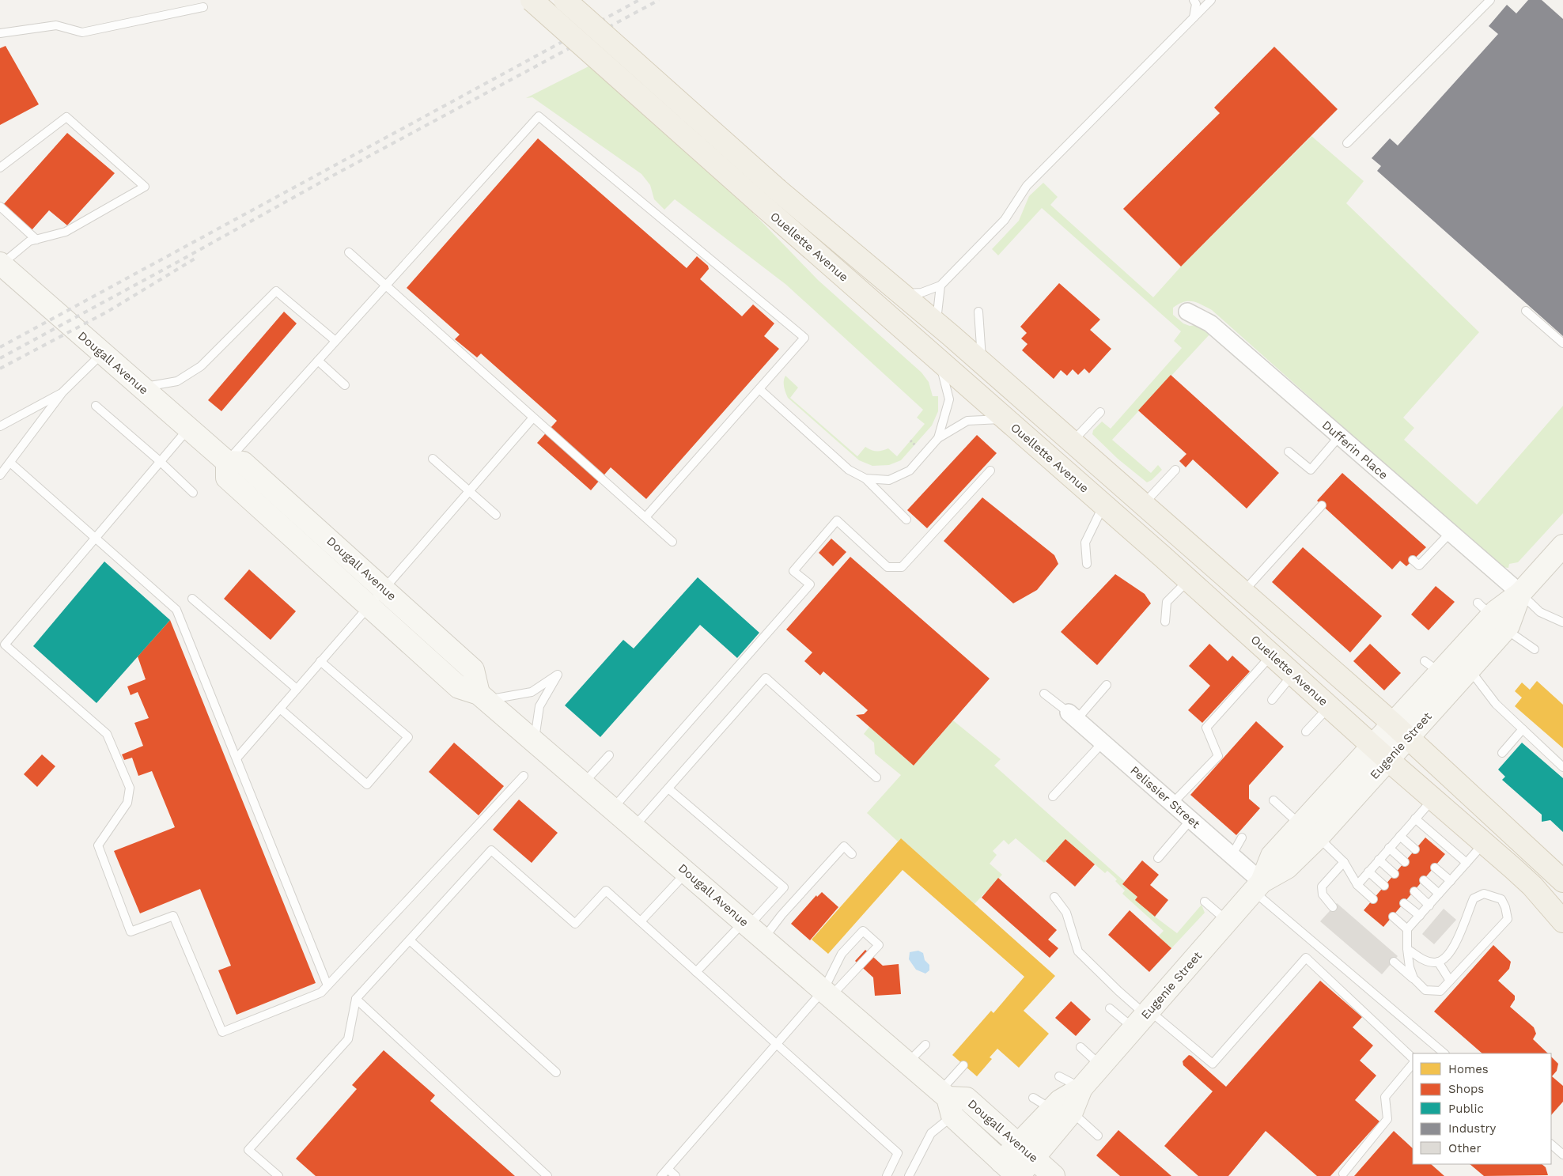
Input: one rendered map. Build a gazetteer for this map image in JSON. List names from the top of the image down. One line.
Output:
{"streets":{"main road":["Ouellette Avenue"],"street":["Dougall Avenue","Dufferin Place","Eugenie Street","Pelissier Street"]},"crossings":[["Ouellette Avenue","Eugenie Street"],["Dougall Avenue","Eugenie Street"],["Dufferin Place","Eugenie Street"],["Eugenie Street","Pelissier Street"]],"legend":["Homes","Shops","Public","Industry","Other"]}
